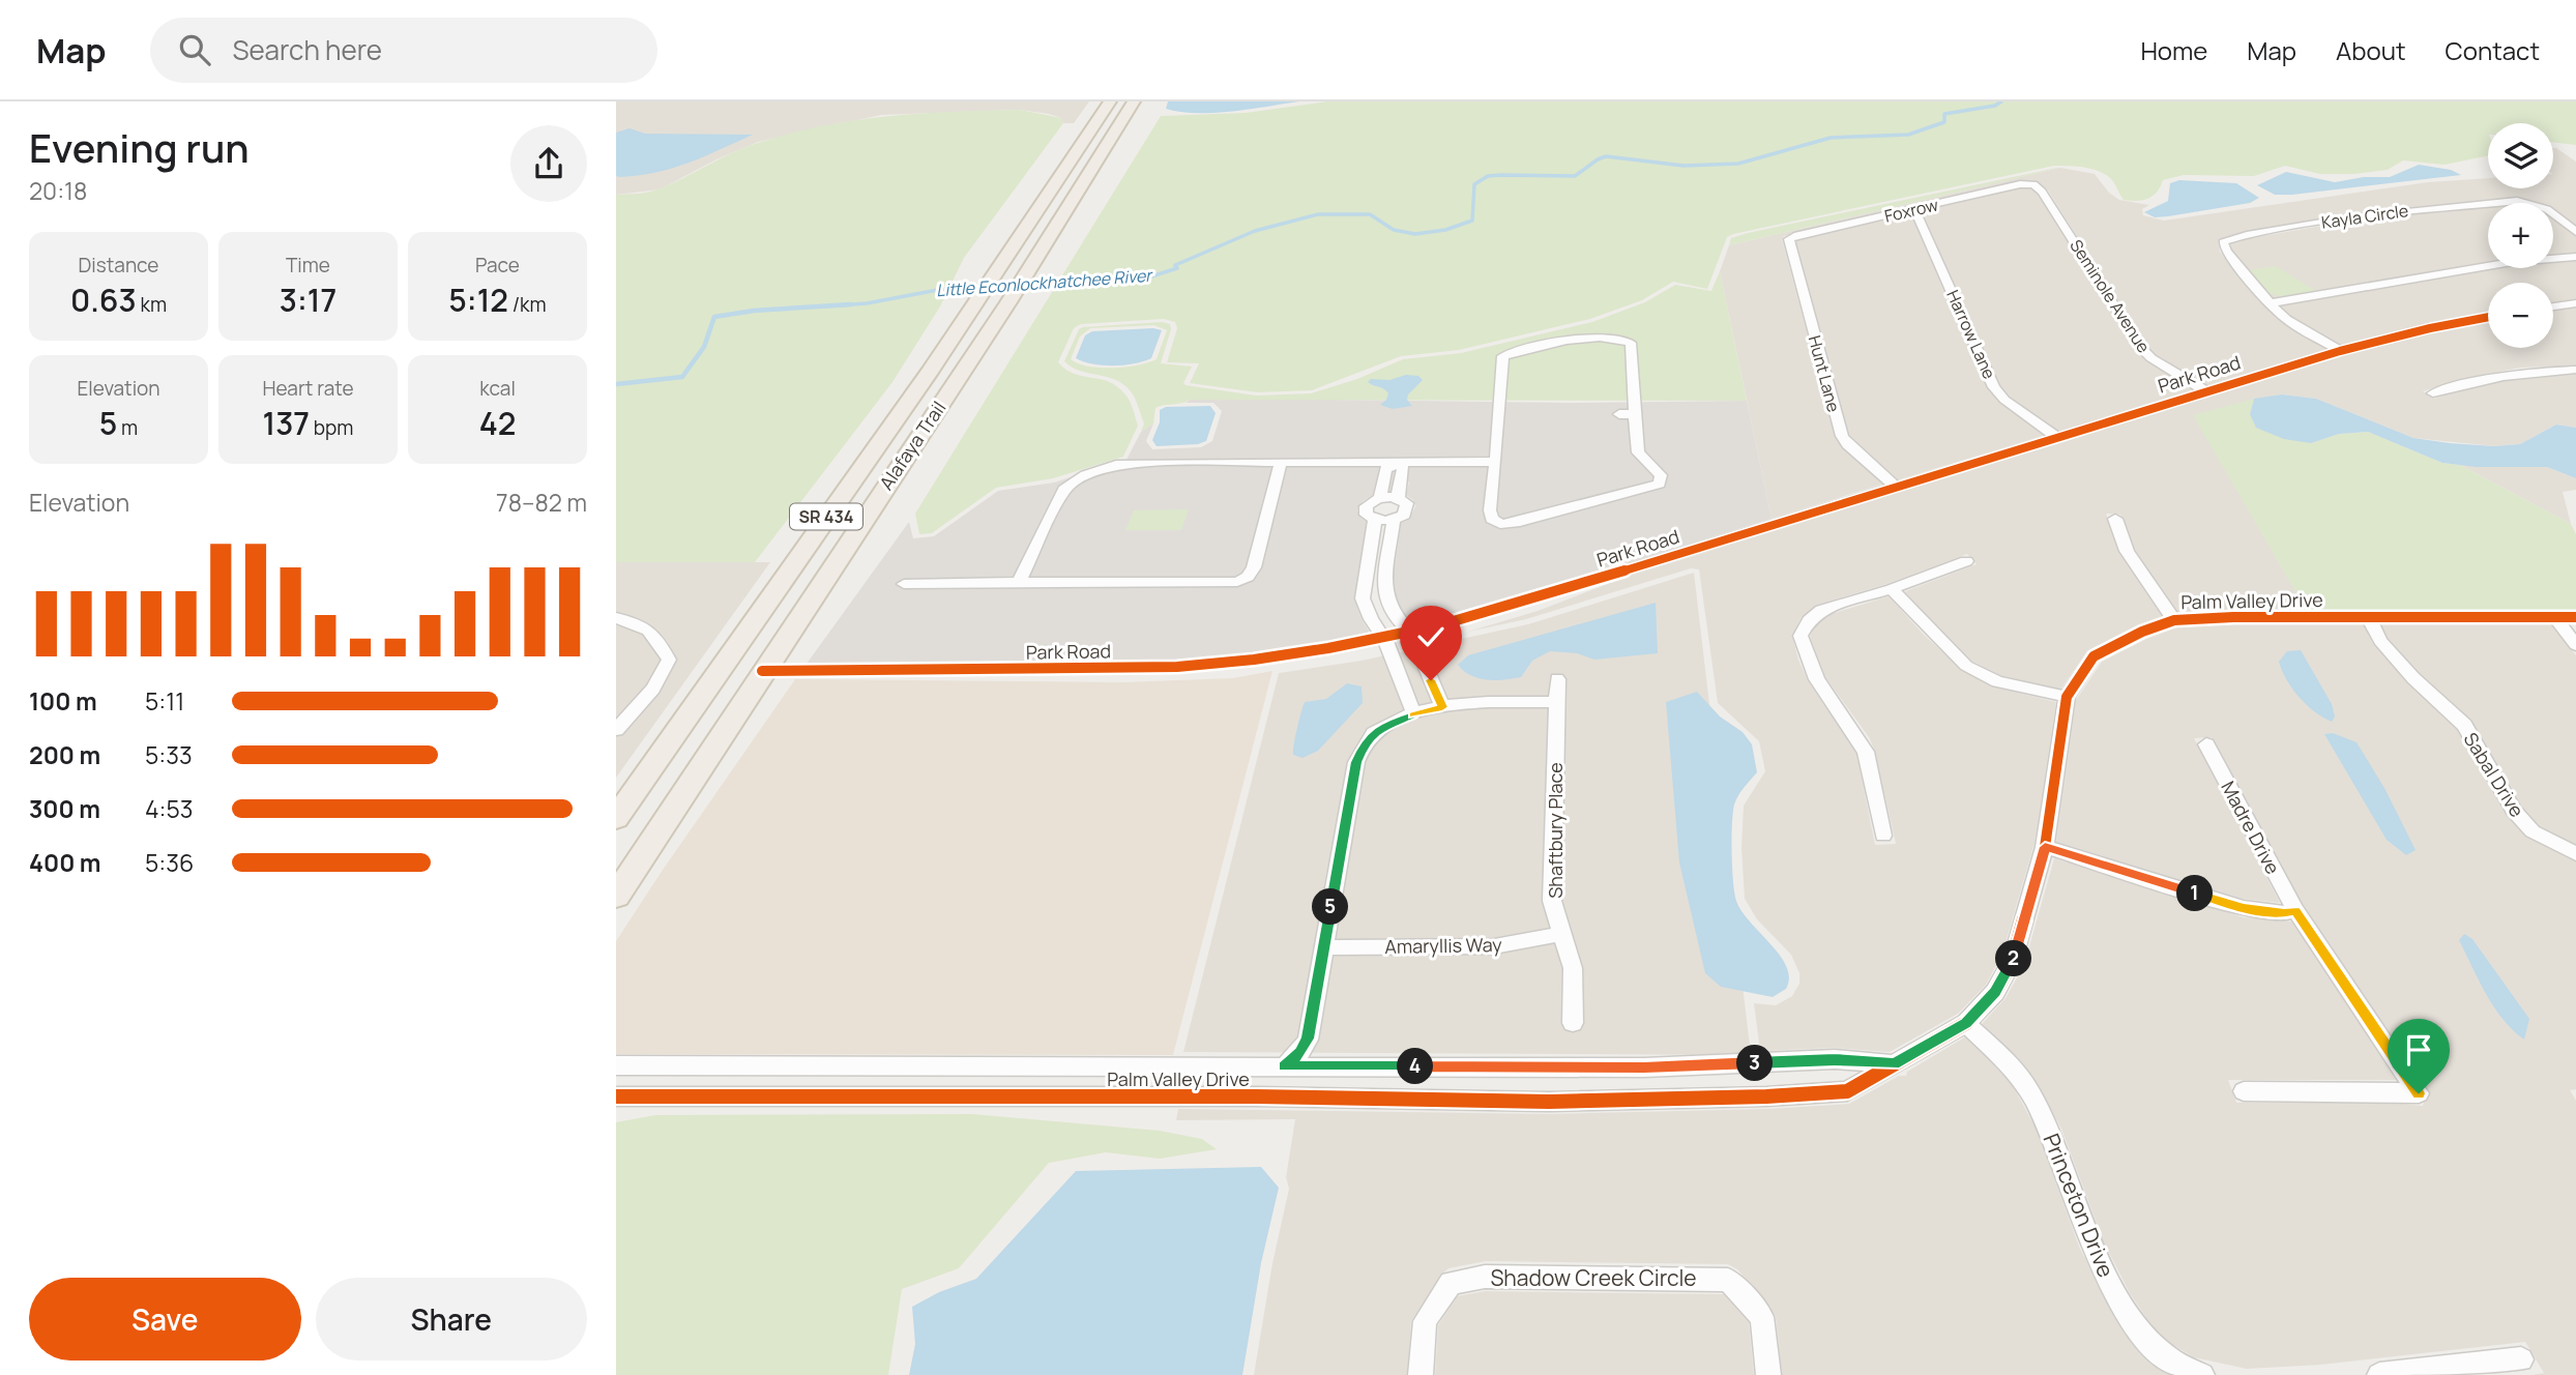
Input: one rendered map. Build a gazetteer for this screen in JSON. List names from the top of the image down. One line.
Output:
{"streets":{"main road":["Alafaya Trail","SR 434"],"street":["Foxrow","Kayla Circle","Seminole Avenue","Harrow Lane","Hunt Lane","Park Road","Palm Valley Drive","Sabal Drive","Madre Drive","Shaftbury Place","Amaryllis Way","Princeton Drive","Shadow Creek Circle"]},"crossings":[["Foxrow","Seminole Avenue"],["Foxrow","Harrow Lane"],["Foxrow","Hunt Lane"],["Kayla Circle","Park Road"],["Seminole Avenue","Park Road"],["Harrow Lane","Park Road"],["Hunt Lane","Park Road"],["Park Road","Alafaya Trail"],["Palm Valley Drive","Sabal Drive"],["Palm Valley Drive","Princeton Drive"],["Shaftbury Place","Amaryllis Way"]],"water":["Little Econlockhatchee River"],"page":{"header":"Map","search":"Search here","nav":["Home","Map","About","Contact"],"heading":["Evening run","20:18"],"map_buttons":["+","−"],"stats":[["Distance","0.63 km"],["Time","3:17"],["Pace","5:12 /km"],["Elevation","5 m"],["Heart rate","137 bpm"],["kcal","42"]],"chart":["Elevation","78–82 m"],"list":[{"name":"100 m","note":"5:11"},{"name":"200 m","note":"5:33"},{"name":"300 m","note":"4:53"},{"name":"400 m","note":"5:36"}],"pins":["1","5","2","3","4"],"buttons":["Save","Share"]}}
